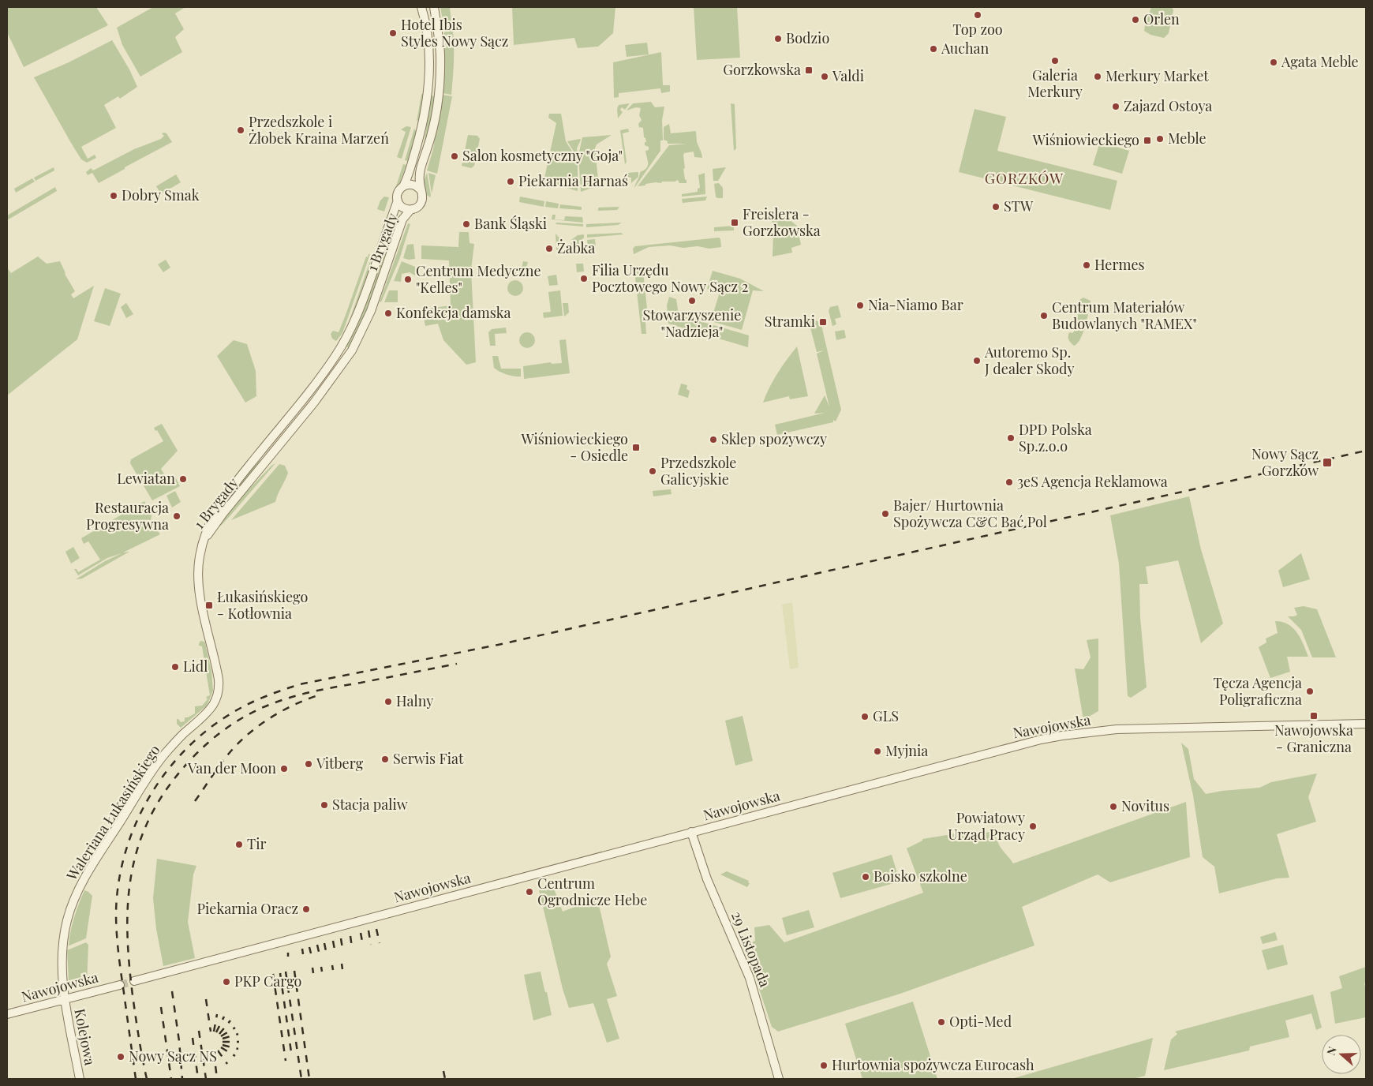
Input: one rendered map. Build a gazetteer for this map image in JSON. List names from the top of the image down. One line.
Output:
{"streets":{"street":["1 Brygady","Nawojowska","Waleriana Łukasińskiego","29 Listopada","Kolejowa"]},"crossings":[["1 Brygady","Waleriana Łukasińskiego"],["Nawojowska","Waleriana Łukasińskiego"],["Nawojowska","29 Listopada"],["Nawojowska","Kolejowa"],["Waleriana Łukasińskiego","Kolejowa"]],"districts":["GORZKÓW"],"places":{"other":["Top zoo","Orlen","Hotel Ibis Styles Nowy Sącz","Bodzio","Auchan","Galeria Merkury","Agata Meble","Valdi","Merkury Market","Zajazd Ostoya","Przedszkole i Żłobek Kraina Marzeń","Meble","Salon kosmetyczny \"Goja\"","Piekarnia Harnaś","Dobry Smak","STW","Bank Śląski","Żabka","Hermes","Filia Urzędu Pocztowego Nowy Sącz 2","Centrum Medyczne \"Kelles\"","Stowarzyszenie \"Nadzieja\"","Nia-Niamo Bar","Konfekcja damska","Centrum Materiałów Budowlanych \"RAMEX\"","Autoremo Sp. J dealer Skody","DPD Polska Sp.z.o.o","Sklep spożywczy","Przedszkole Galicyjskie","Lewiatan","3eS Agencja Reklamowa","Bajer/ Hurtownia Spożywcza C&C Bać Pol","Restauracja Progresywna","Lidl","Tęcza Agencja Poligraficzna","Halny","GLS","Myjnia","Serwis Fiat","Vitberg","Van der Moon","Stacja paliw","Novitus","Powiatowy Urząd Pracy","Tir","Boisko szkolne","Centrum Ogrodnicze Hebe","Piekarnia Oracz","PKP Cargo","Opti-Med","Nowy Sącz NS","Hurtownia spożywcza Eurocash"],"transit":["Gorzkowska","Wiśniowieckiego","Freislera - Gorzkowska","Stramki","Wiśniowieckiego - Osiedle","Nowy Sącz Gorzków","Łukasińskiego - Kotłownia","Nawojowska - Graniczna"]},"north":"left"}
